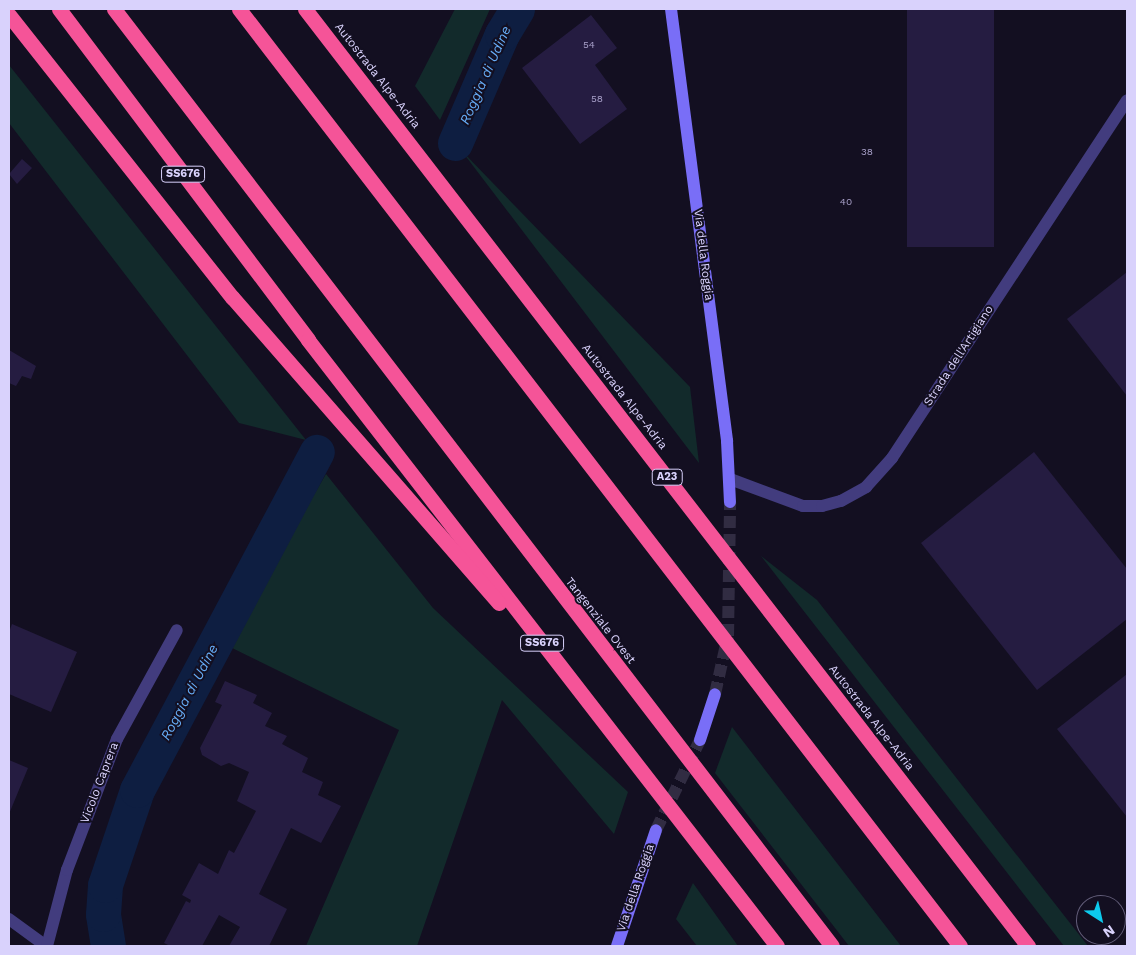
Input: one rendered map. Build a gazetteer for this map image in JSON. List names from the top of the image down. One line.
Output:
{"streets":{"highway":["Autostrada Alpe-Adria","SS676","A23","Tangenziale Ovest"],"street":["Via della Roggia","Strada dell'Artigiano","Vicolo Caprera"]},"crossings":[["Via della Roggia","Strada dell'Artigiano"]],"water":["Roggia di Udine"],"house_numbers":["54","58","38","40"],"north":"bottom right"}
